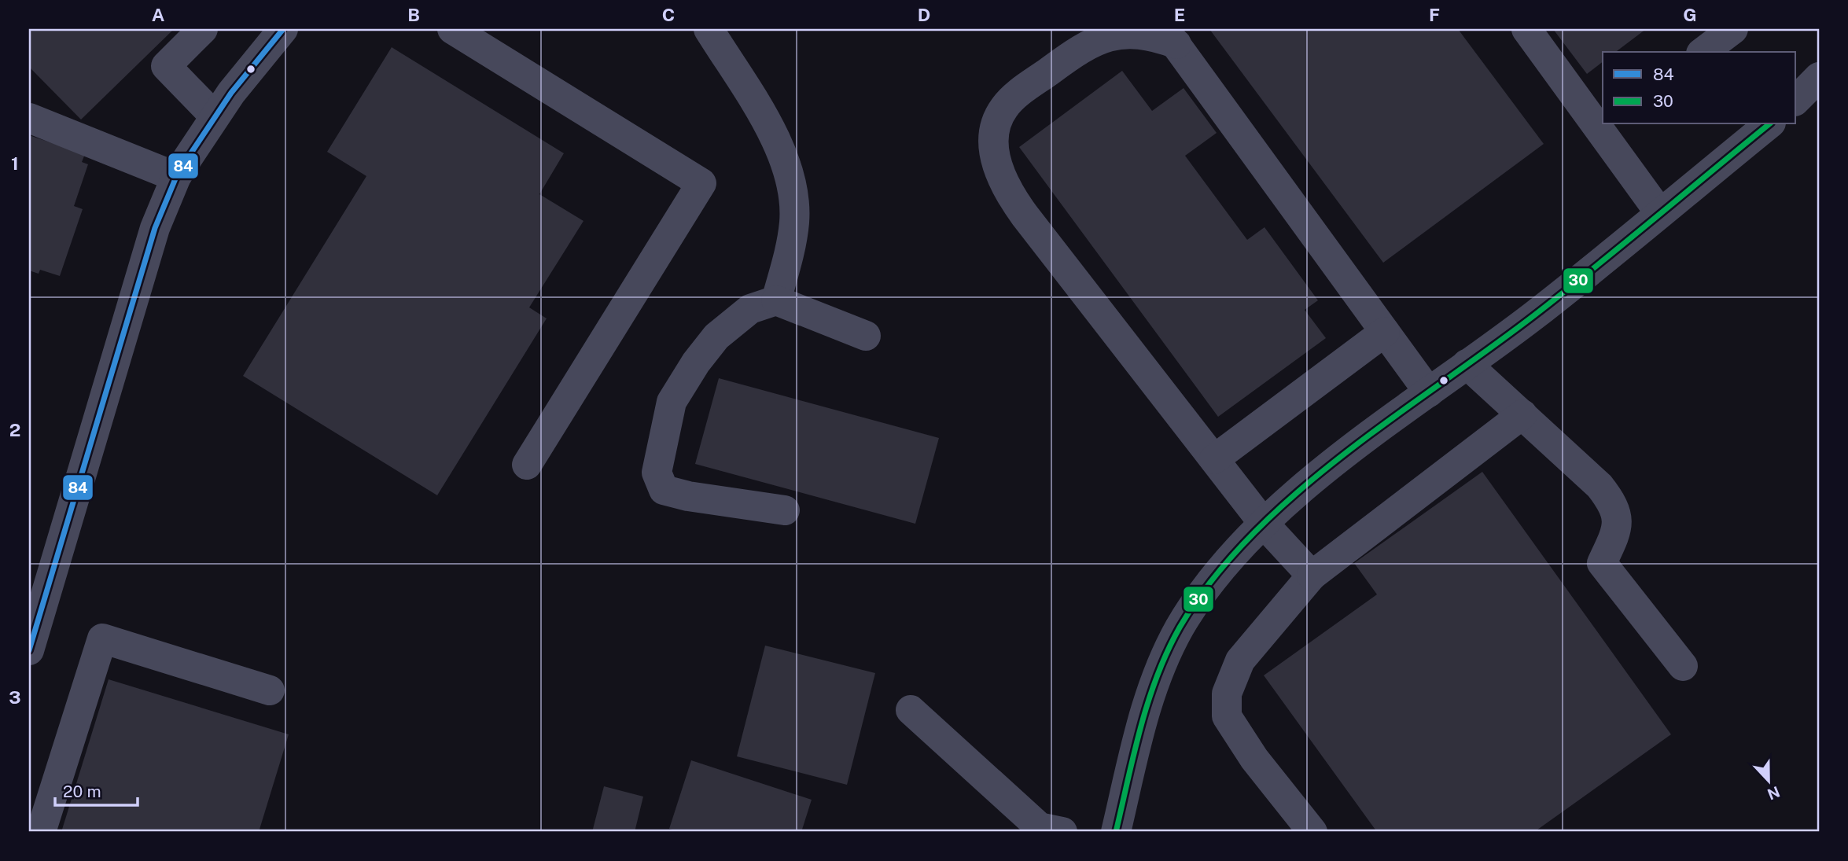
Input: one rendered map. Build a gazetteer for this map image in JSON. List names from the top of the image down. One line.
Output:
{"lines":["transit line 84","transit line 30"],"legend":["84","30"],"scale_bar":"20 m","north":"bottom","grid":{"columns":["A","B","C","D","E","F","G"],"rows":["1","2","3"]}}
